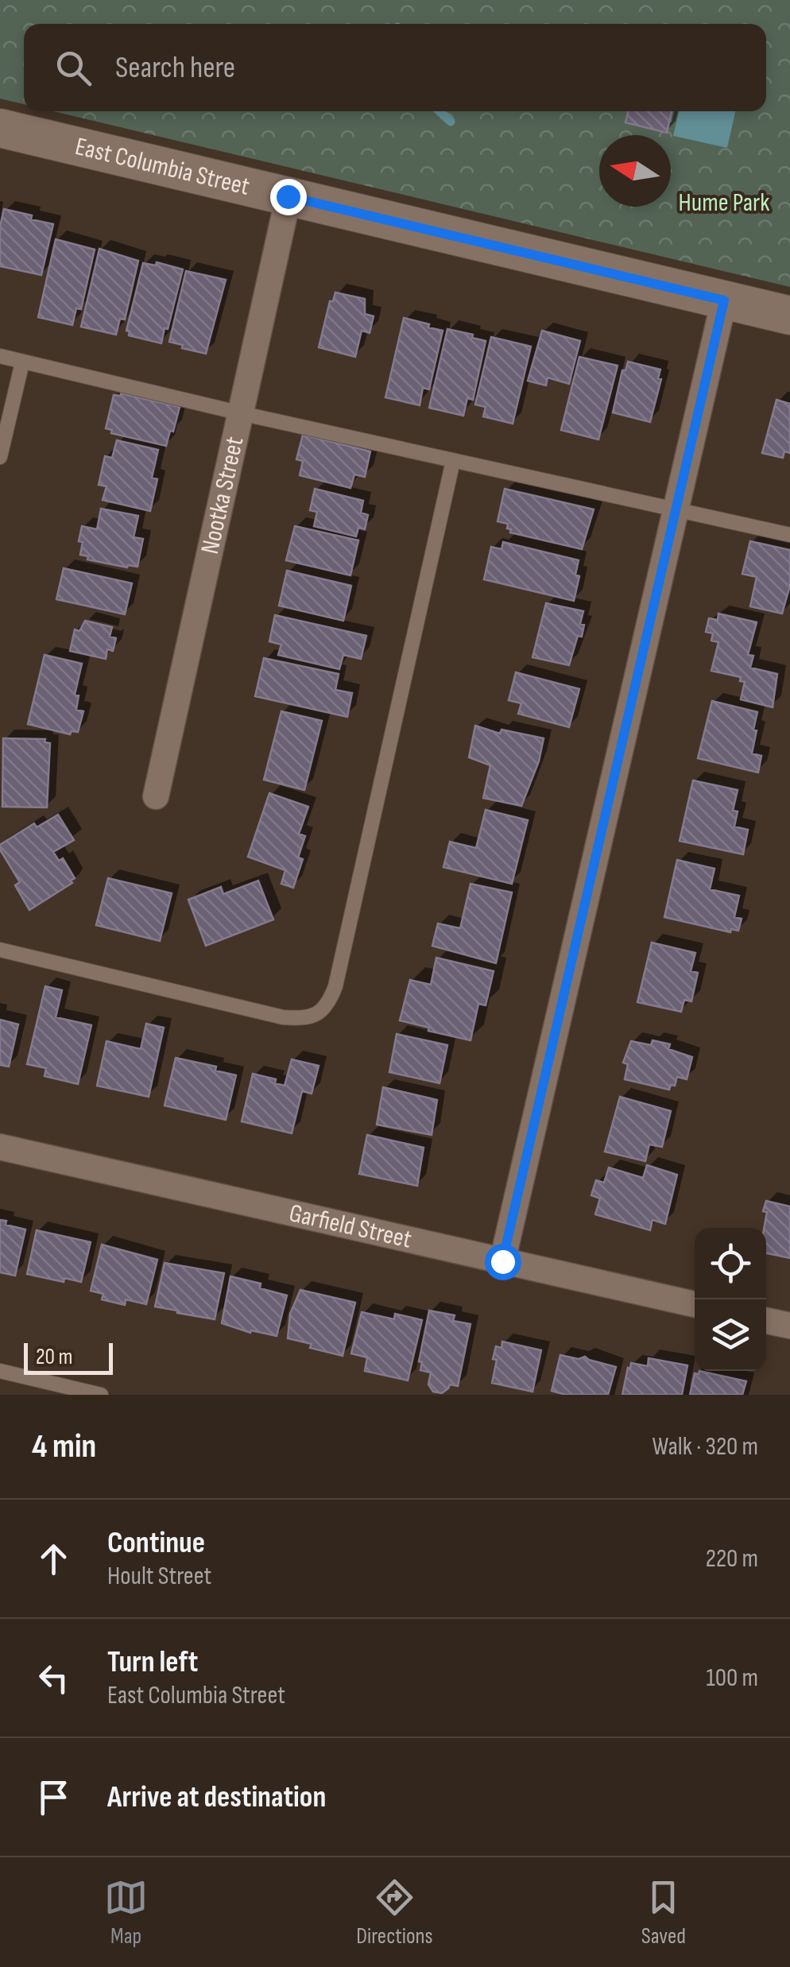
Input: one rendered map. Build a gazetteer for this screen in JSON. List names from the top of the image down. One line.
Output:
{"streets":{"main road":["East Columbia Street"],"street":["Nootka Street","Garfield Street"]},"crossings":[["East Columbia Street","Nootka Street"]],"parks":["Hume Park"],"scale_bar":"20 m","north":"left","page":{"search":"Search here","scale":"20 m","heading":["4 min","Walk · 320 m"],"list":[["Continue","Hoult Street","220 m"],["Turn left","East Columbia Street","100 m"],"Arrive at destination"],"nav":["Map","Directions","Saved"]}}
